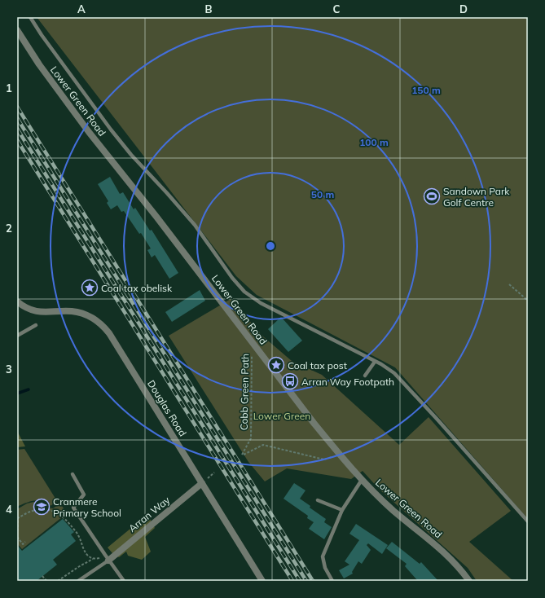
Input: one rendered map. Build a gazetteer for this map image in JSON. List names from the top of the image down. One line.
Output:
{"streets":{"street":["Lower Green Road","Douglas Road","Arran Way"],"path":["Cobb Green Path"]},"crossings":[["Lower Green Road","Cobb Green Path"],["Douglas Road","Arran Way"]],"parks":["Lower Green"],"places":{"sports":["Sandown Park Golf Centre"],"place":["Coal tax obelisk","Coal tax post"],"bus stop":["Arran Way Footpath"],"school or university":["Cranmere Primary School"]},"grid":{"columns":["A","B","C","D"],"rows":["1","2","3","4"]},"rings":["150 m","100 m","50 m"]}
